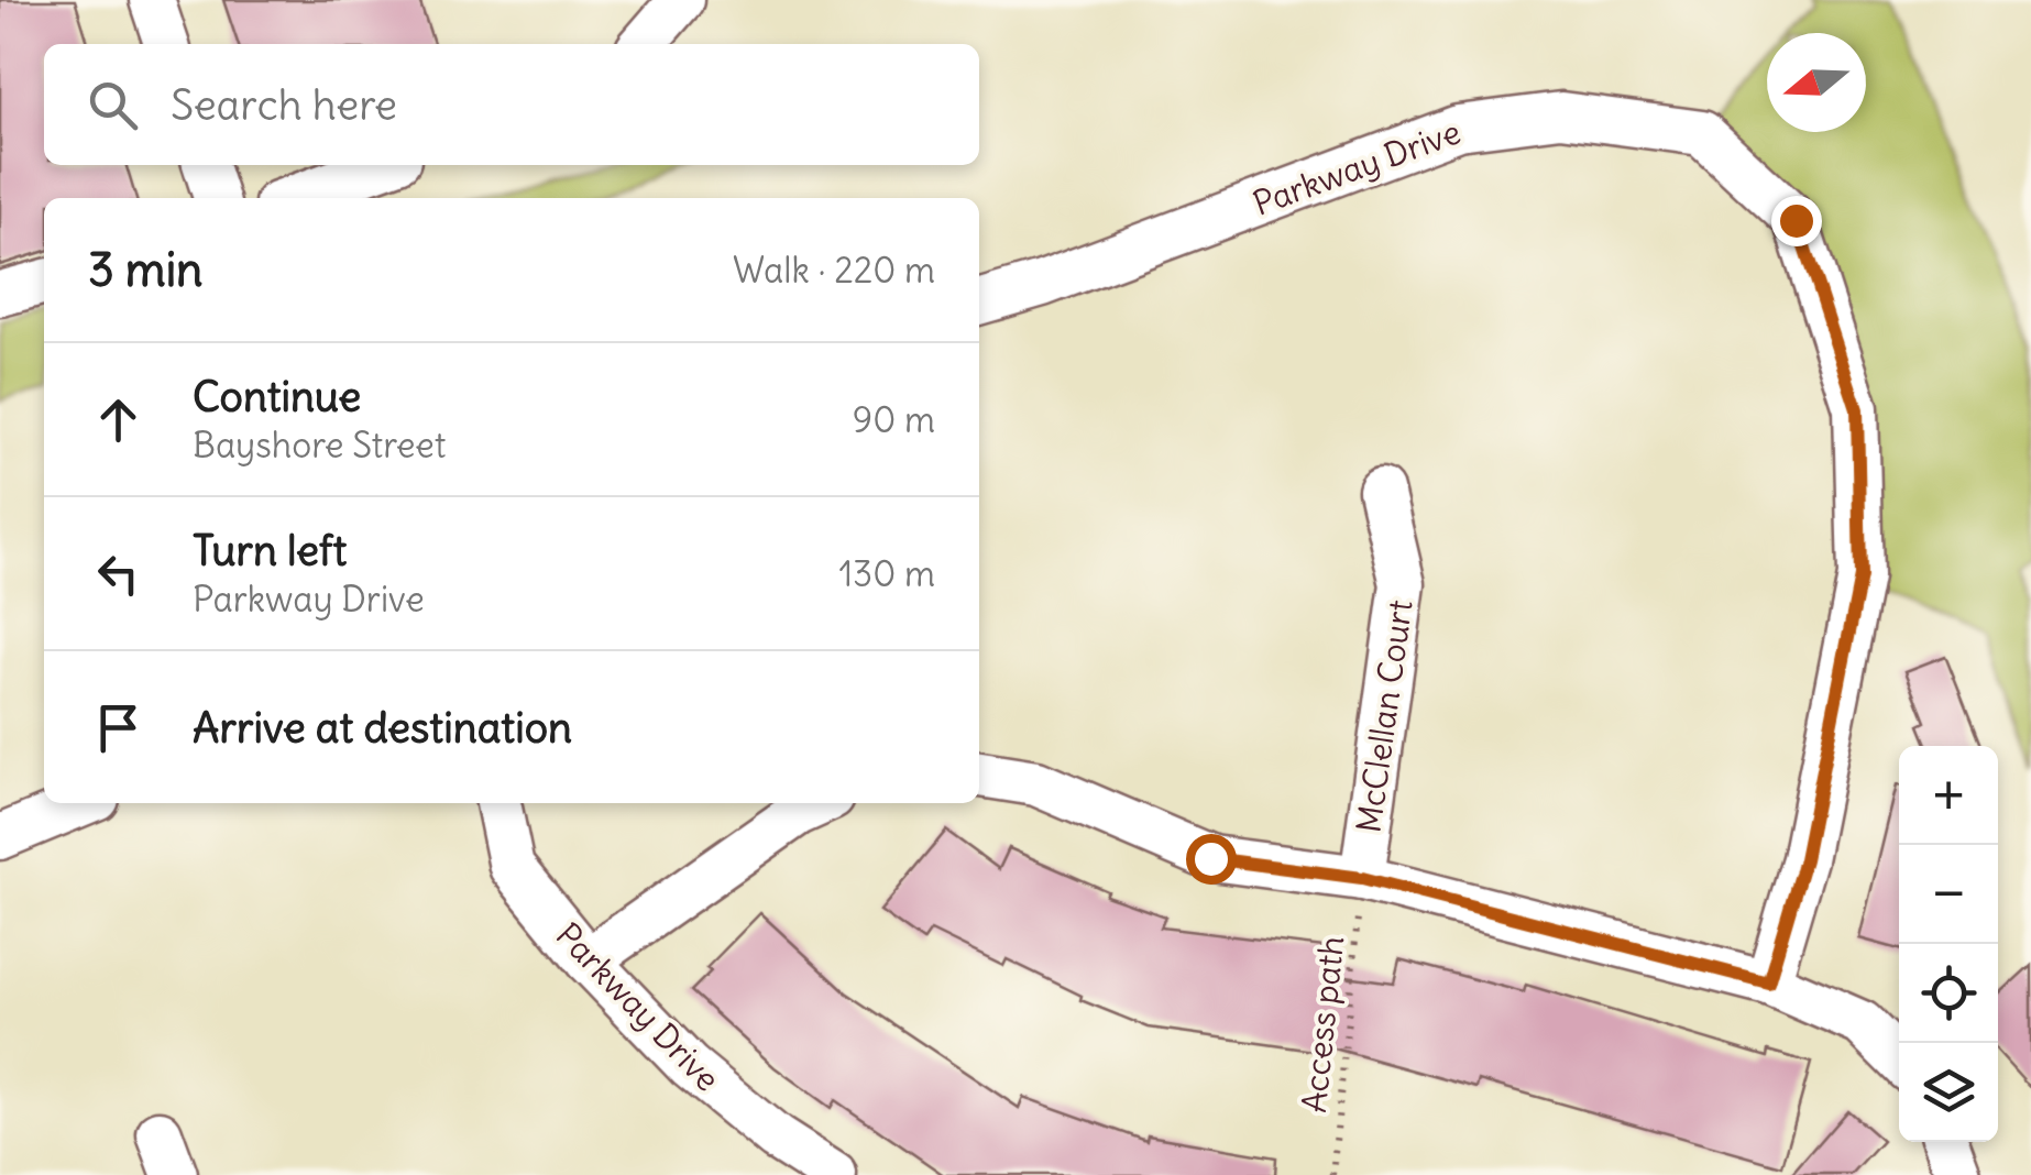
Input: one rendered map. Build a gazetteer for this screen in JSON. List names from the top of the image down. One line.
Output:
{"streets":{"street":["Parkway Drive","McClellan Court"],"path":["Access path"]},"crossings":[["McClellan Court","Access path"]],"north":"left","page":{"search":"Search here","heading":["3 min","Walk · 220 m"],"list":[["Continue","Bayshore Street","90 m"],["Turn left","Parkway Drive","130 m"],"Arrive at destination"],"map_buttons":["+","−"]}}
